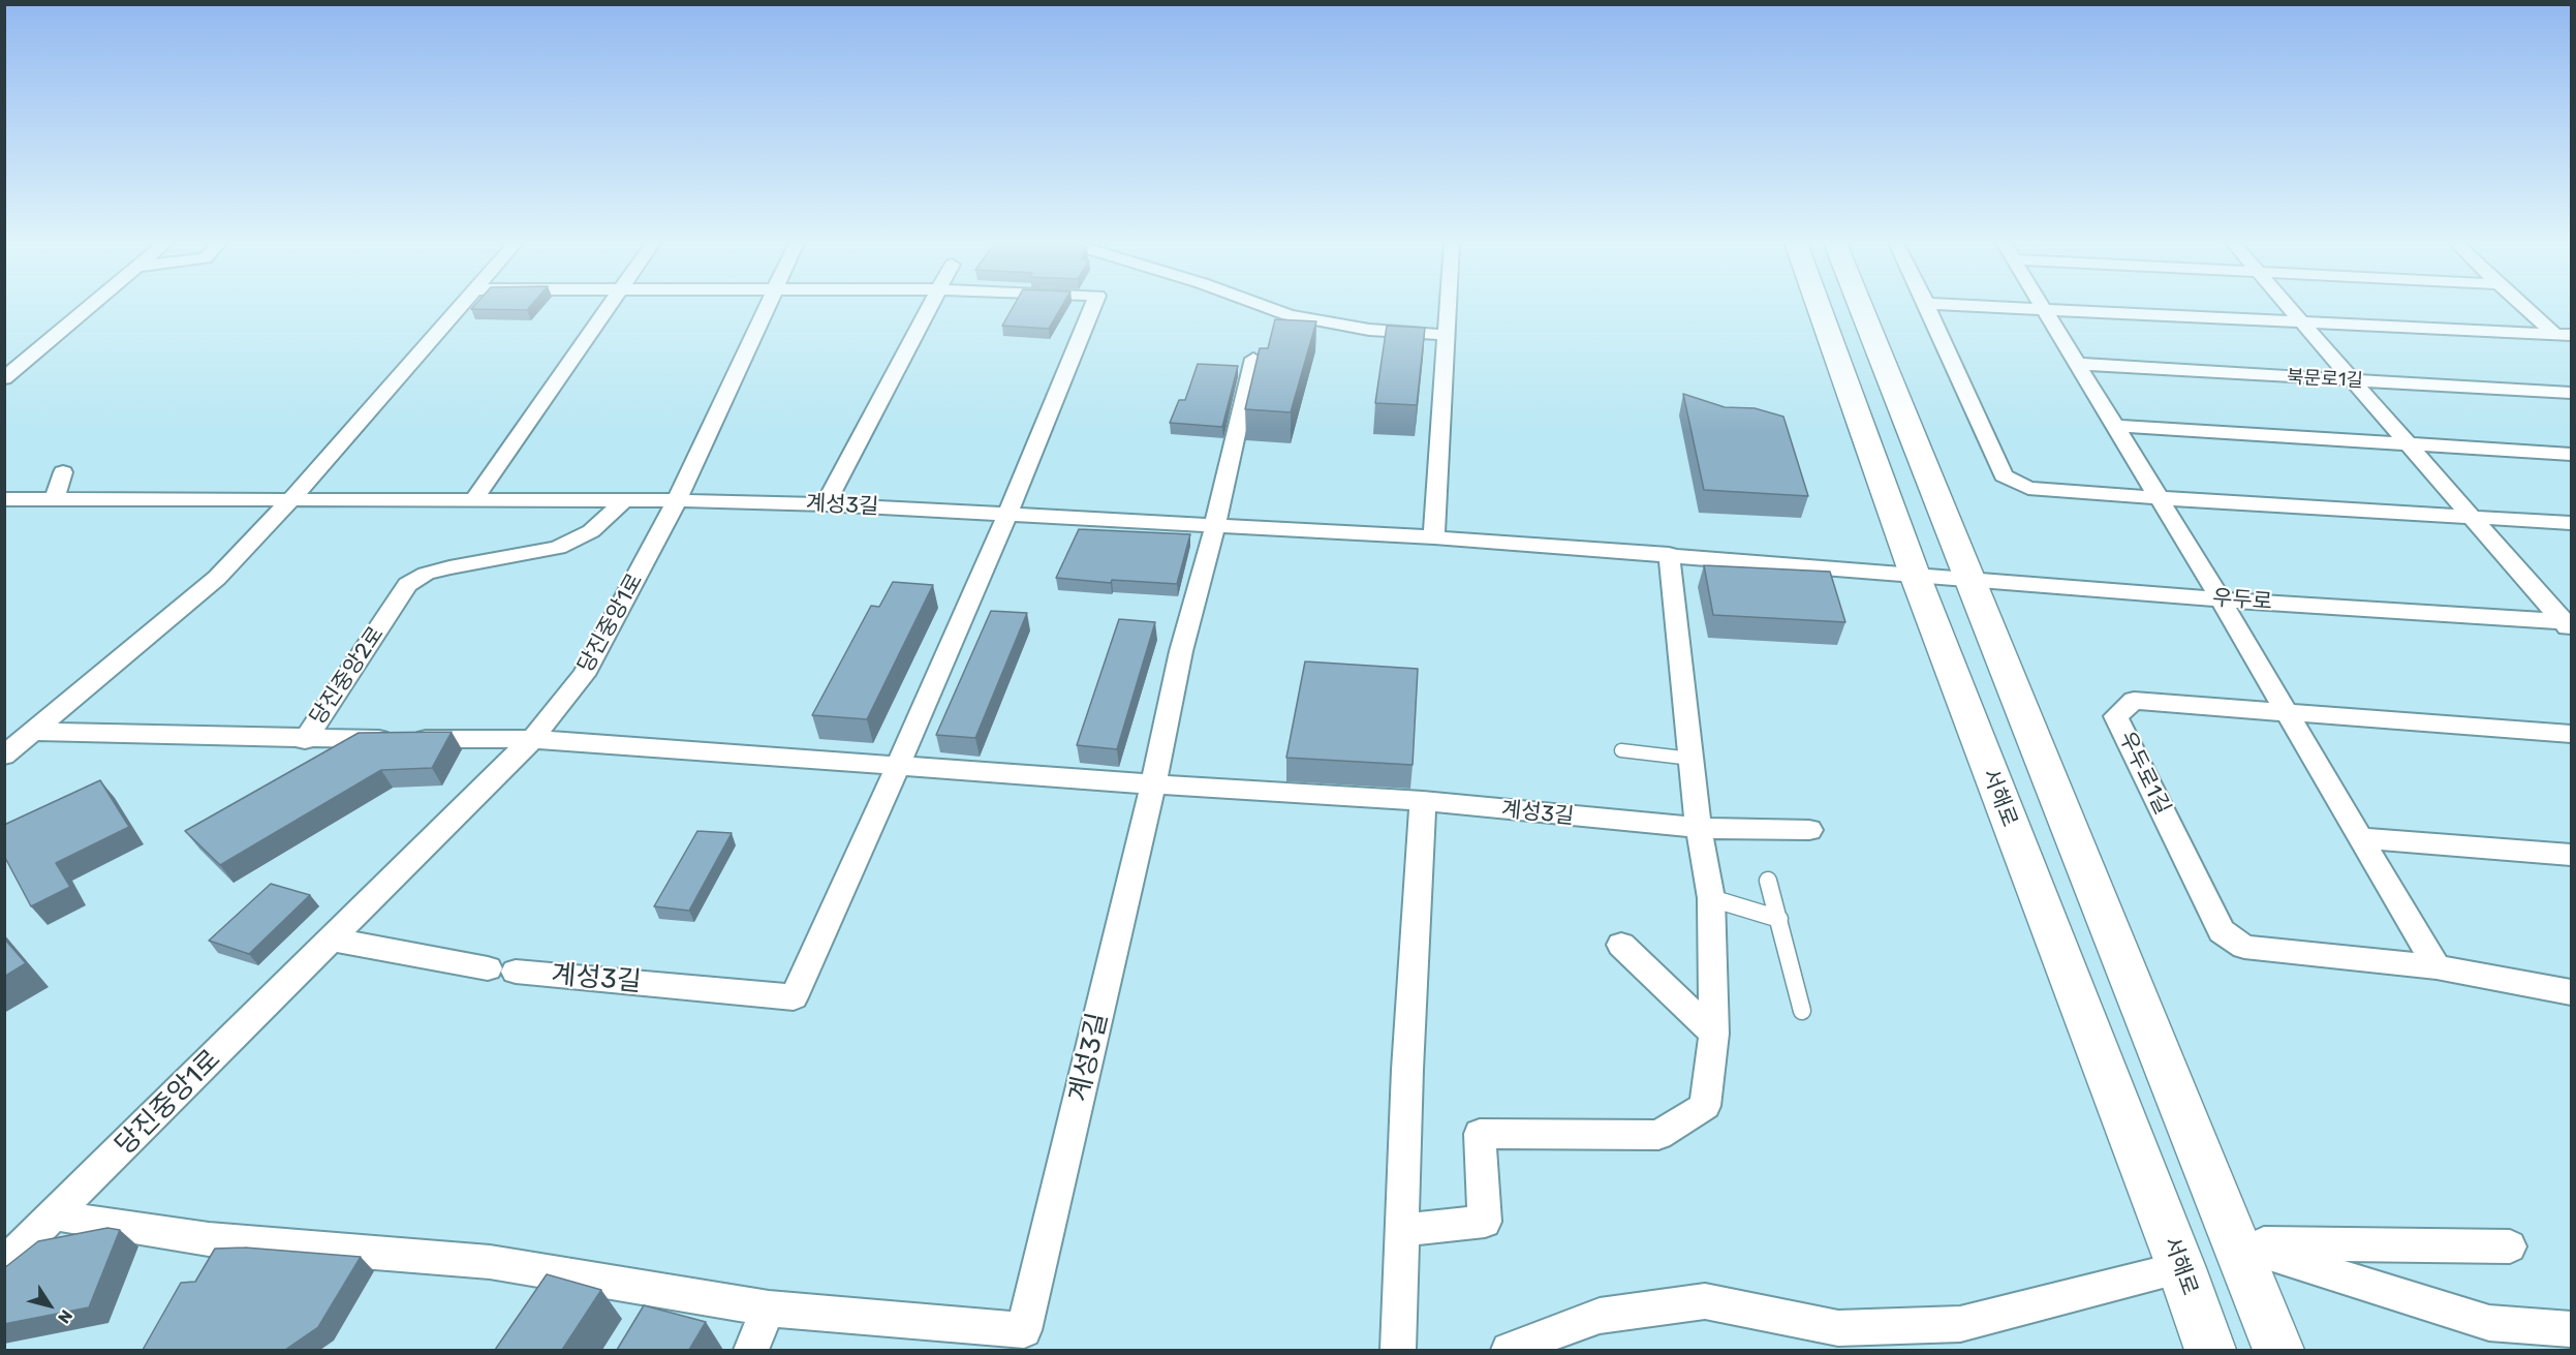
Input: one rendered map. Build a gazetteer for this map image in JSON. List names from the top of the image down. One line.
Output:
{"streets":{"main road":["서해로"],"street":["북문로1길","계성3길","우두로","당진중앙1로","당진중앙2로","우두로1길"]},"crossings":[["계성3길","우두로"],["계성3길","당진중앙1로"],["계성3길","서해로"],["우두로","서해로"]],"north":"bottom right"}
